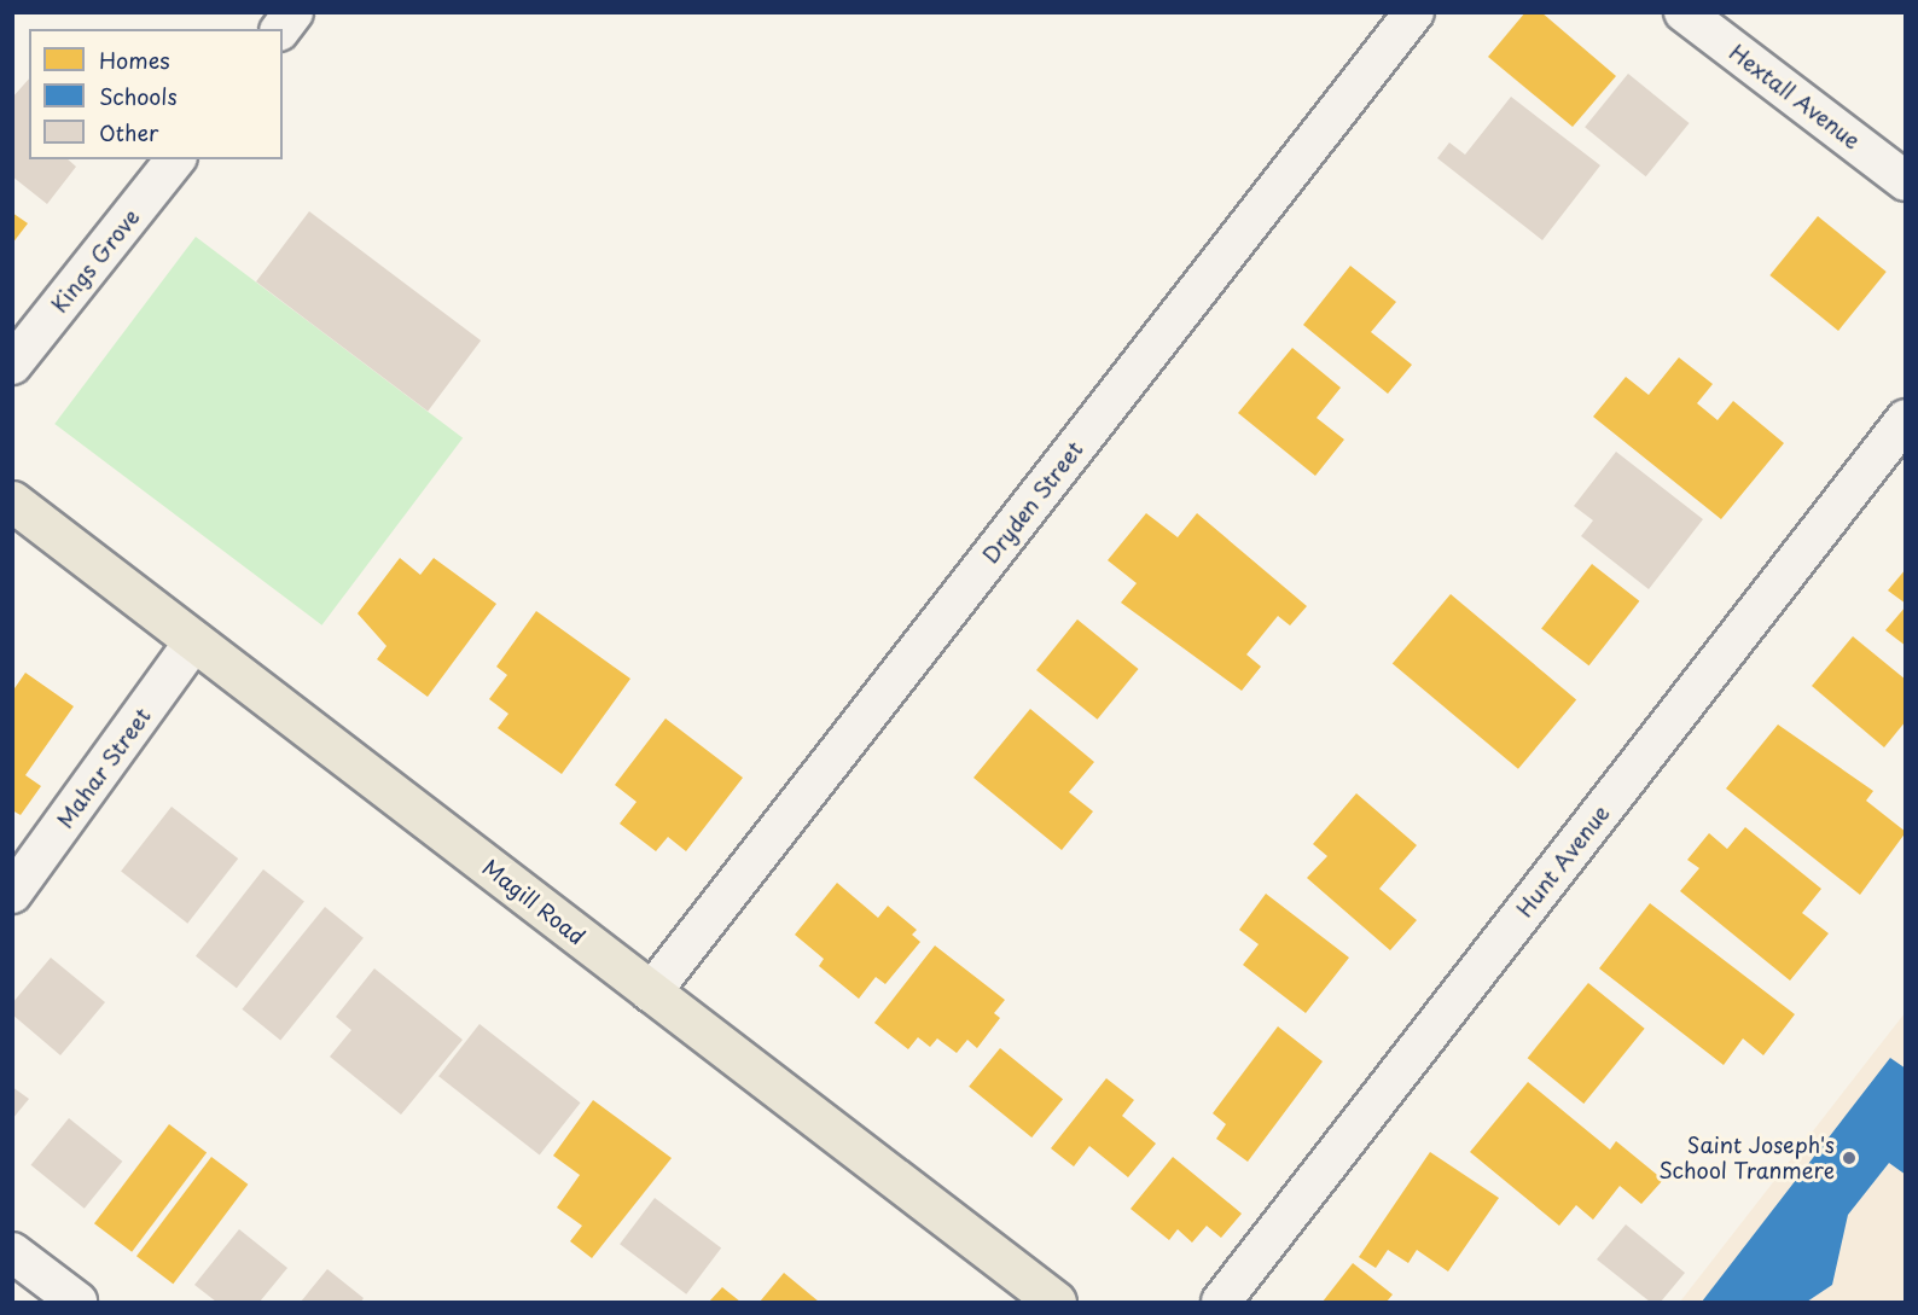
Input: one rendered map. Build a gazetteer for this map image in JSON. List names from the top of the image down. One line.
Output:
{"streets":{"main road":["Magill Road"],"street":["Hextall Avenue","Kings Grove","Dryden Street","Mahar Street","Hunt Avenue"]},"crossings":[["Dryden Street","Magill Road"],["Mahar Street","Magill Road"]],"places":["Saint Joseph's School Tranmere"],"legend":["Homes","Schools","Other"]}
